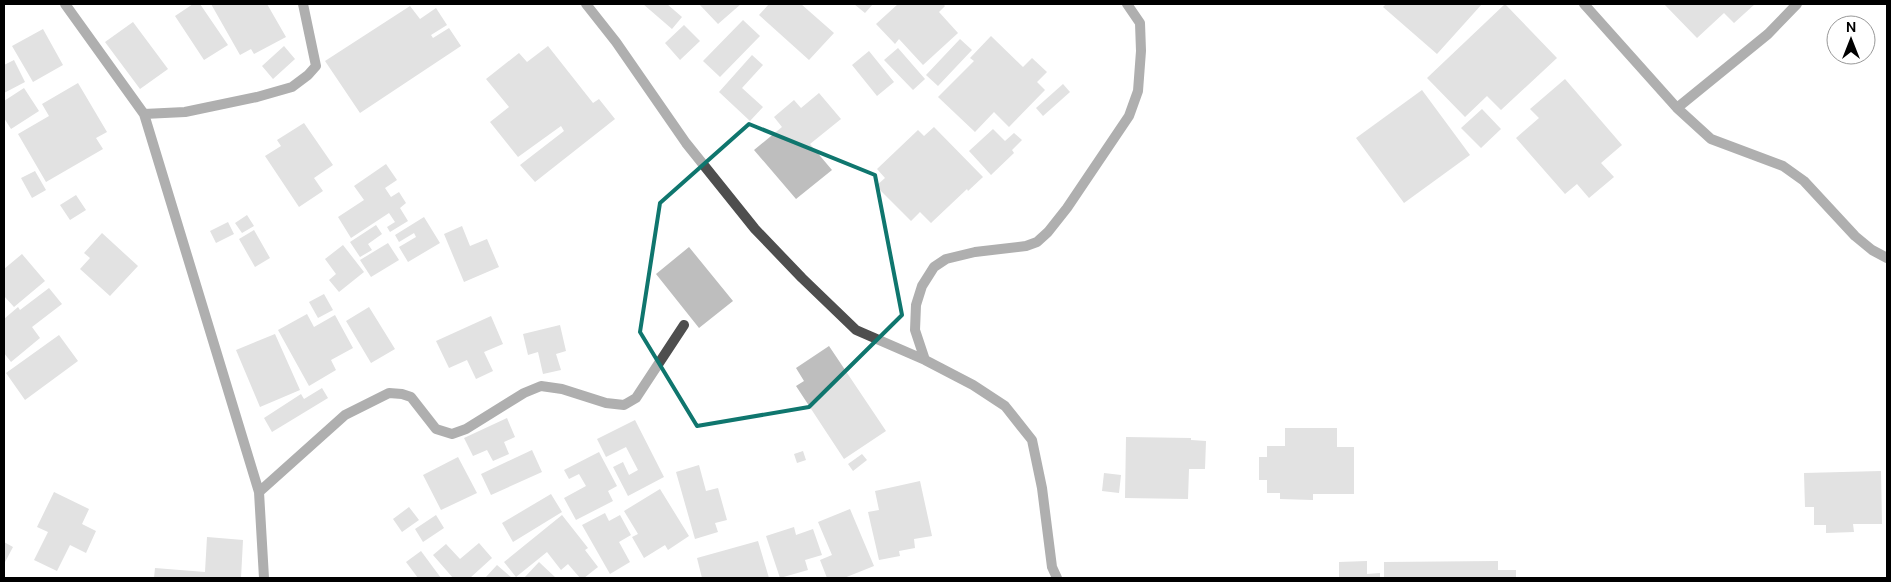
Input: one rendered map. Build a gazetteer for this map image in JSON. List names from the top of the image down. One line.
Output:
{"north":"top"}
